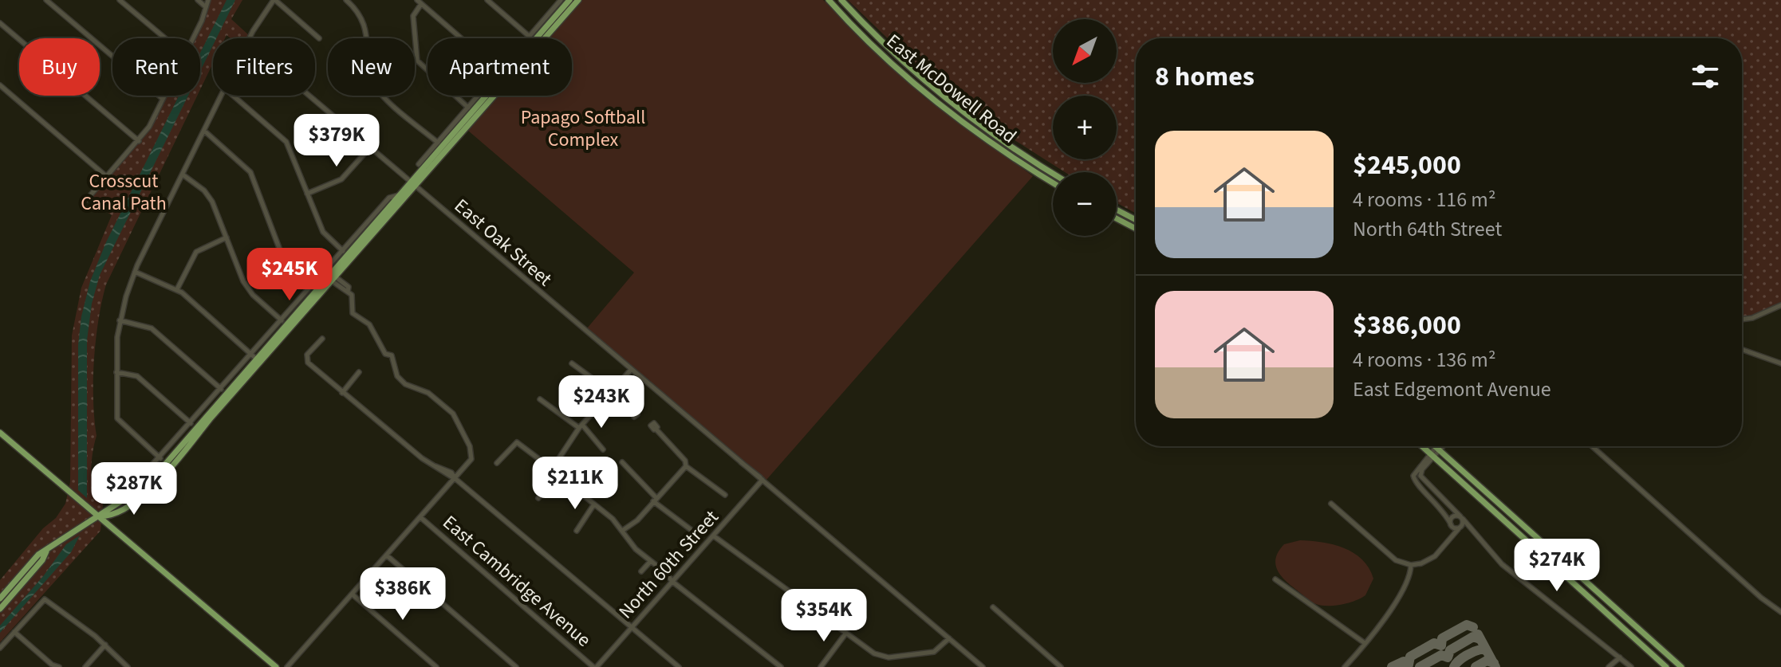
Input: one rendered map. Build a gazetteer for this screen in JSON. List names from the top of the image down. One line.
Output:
{"streets":{"main road":["East McDowell Road"],"street":["East Oak Street","North 60th Street","East Cambridge Avenue"]},"crossings":[["East Oak Street","North 60th Street"],["North 60th Street","East Cambridge Avenue"]],"parks":["Papago Softball Complex","Crosscut Canal Path"],"north":"bottom left","page":{"map_buttons":["+","−"],"chip":["Buy","Rent","Filters","New","Apartment"],"heading":"8 homes","price":["$379K","$245K","$243K","$211K","$287K","$274K","$386K","$354K"],"list":[{"name":"$245,000","note":"4 rooms · 116 m² · North 64th Street"},{"name":"$386,000","note":"4 rooms · 136 m² · East Edgemont Avenue"}]}}
